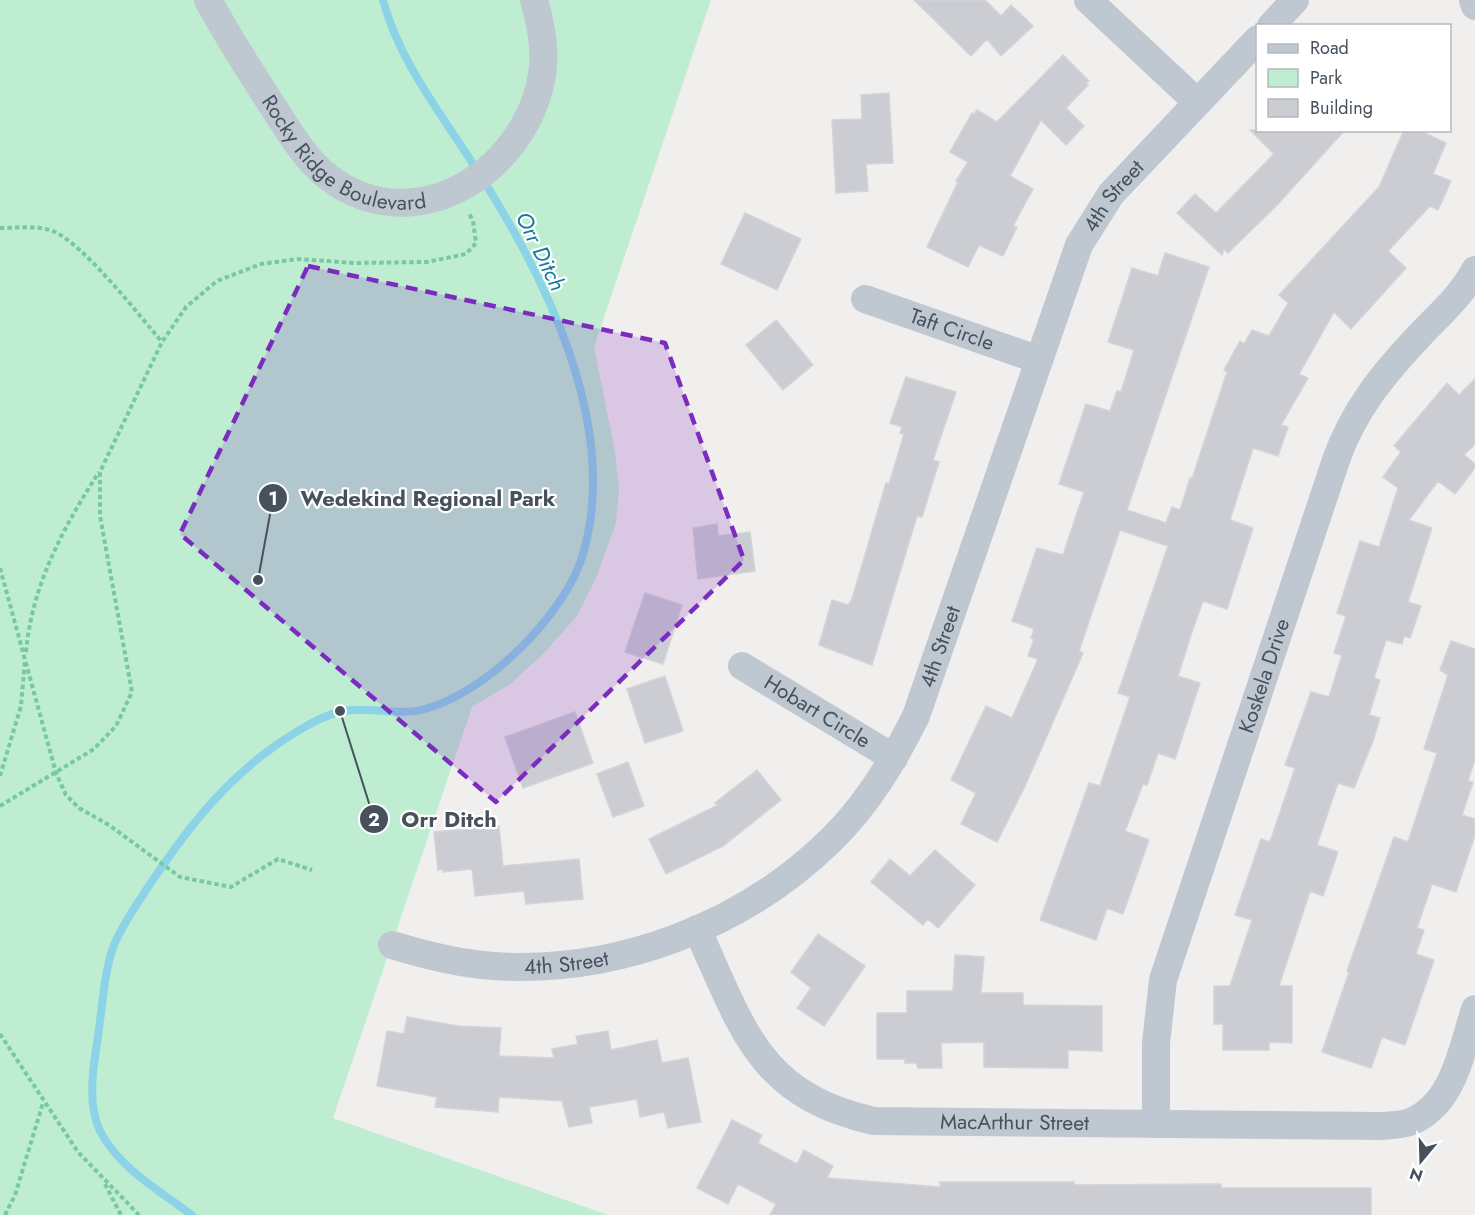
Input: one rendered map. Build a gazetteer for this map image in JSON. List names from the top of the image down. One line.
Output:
{"streets":{"street":["Rocky Ridge Boulevard","4th Street","Taft Circle","Koskela Drive","Hobart Circle","MacArthur Street"]},"crossings":[["4th Street","Taft Circle"],["4th Street","Hobart Circle"],["4th Street","MacArthur Street"],["Koskela Drive","MacArthur Street"]],"water":["Orr Ditch"],"places":["Wedekind Regional Park","Orr Ditch"],"legend":["Road","Park","Building"],"north":"bottom"}
